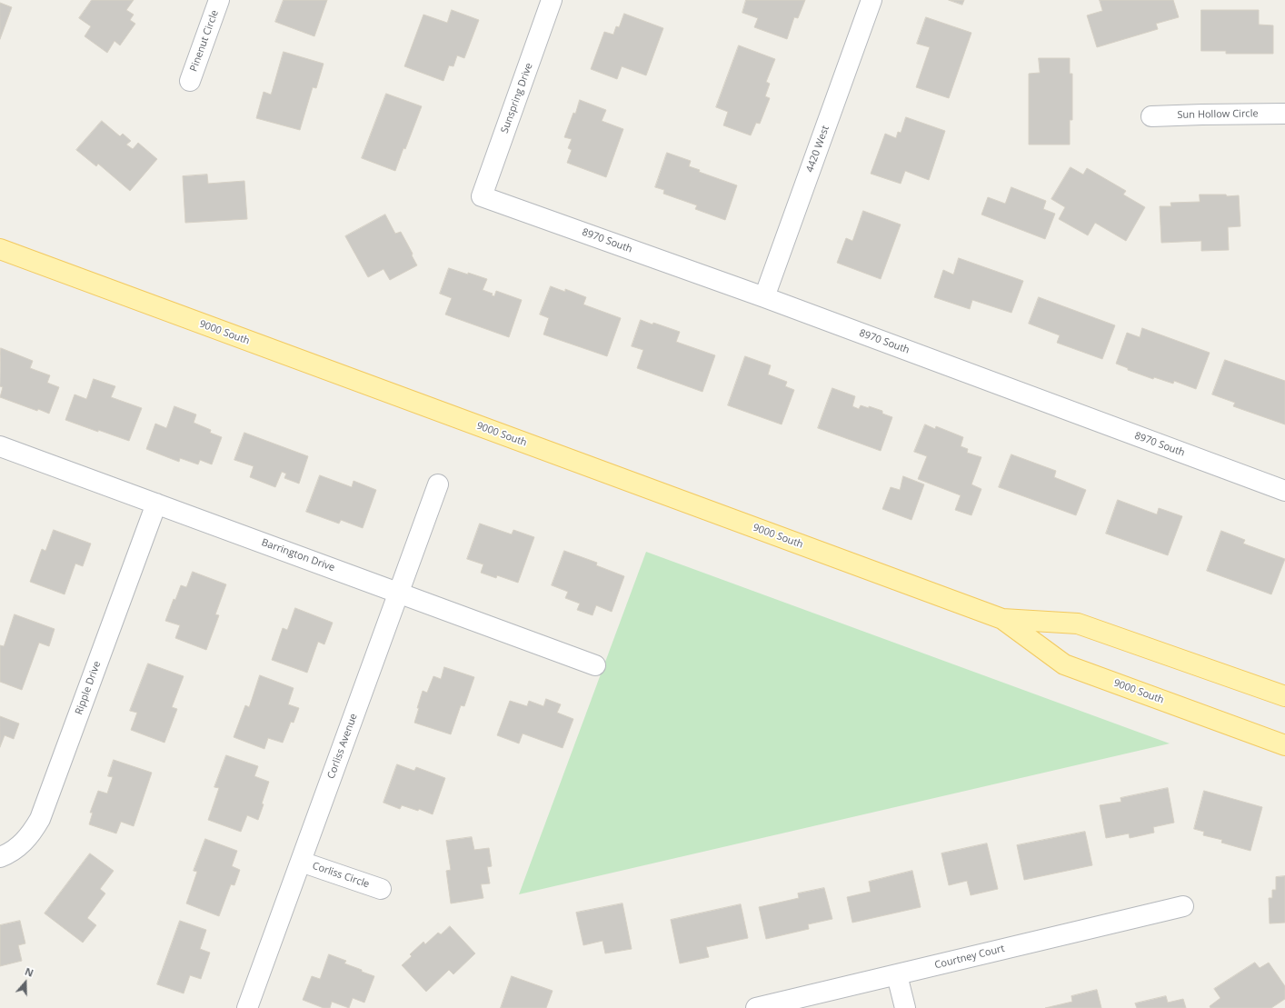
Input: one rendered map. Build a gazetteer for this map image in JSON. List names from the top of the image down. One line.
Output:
{"streets":{"main road":["9000 South"],"street":["Pinenut Circle","Sunspring Drive","Sun Hollow Circle","4420 West","8970 South","Barrington Drive","Ripple Drive","Corliss Avenue","Corliss Circle","Courtney Court"]},"crossings":[["Sunspring Drive","8970 South"],["4420 West","8970 South"],["Barrington Drive","Ripple Drive"],["Barrington Drive","Corliss Avenue"],["Corliss Avenue","Corliss Circle"]],"north":"top"}
